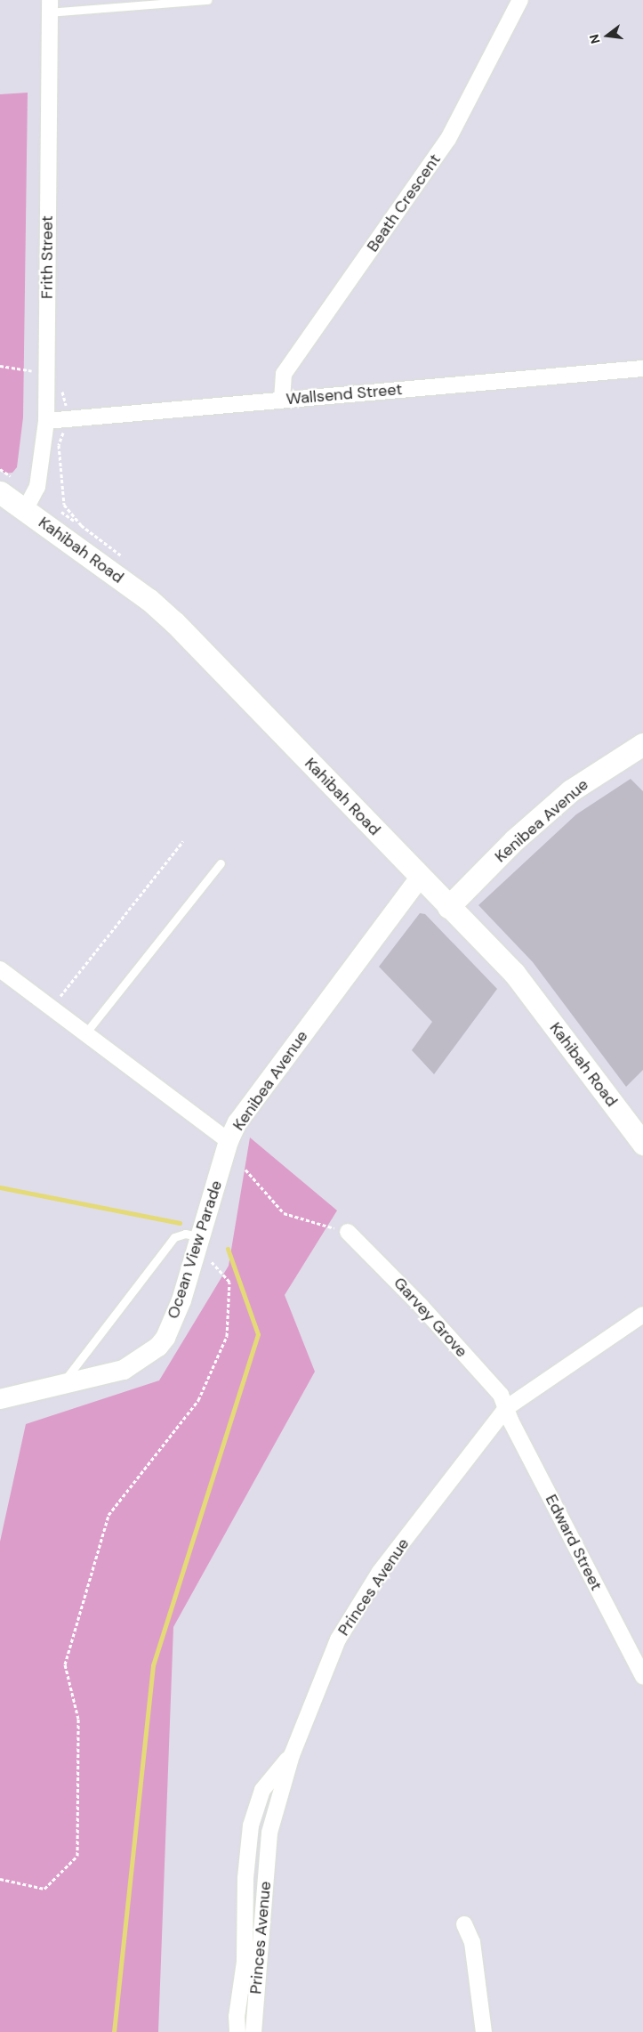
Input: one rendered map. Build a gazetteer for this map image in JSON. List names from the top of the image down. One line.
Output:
{"streets":{"main road":["Kahibah Road","Kenibea Avenue"],"street":["Beath Crescent","Frith Street","Wallsend Street","Ocean View Parade","Garvey Grove","Edward Street","Princes Avenue"]},"crossings":[["Beath Crescent","Wallsend Street"],["Frith Street","Wallsend Street"],["Frith Street","Kahibah Road"],["Kahibah Road","Kenibea Avenue"],["Kenibea Avenue","Ocean View Parade"],["Garvey Grove","Edward Street"],["Garvey Grove","Princes Avenue"],["Edward Street","Princes Avenue"]],"north":"left"}
